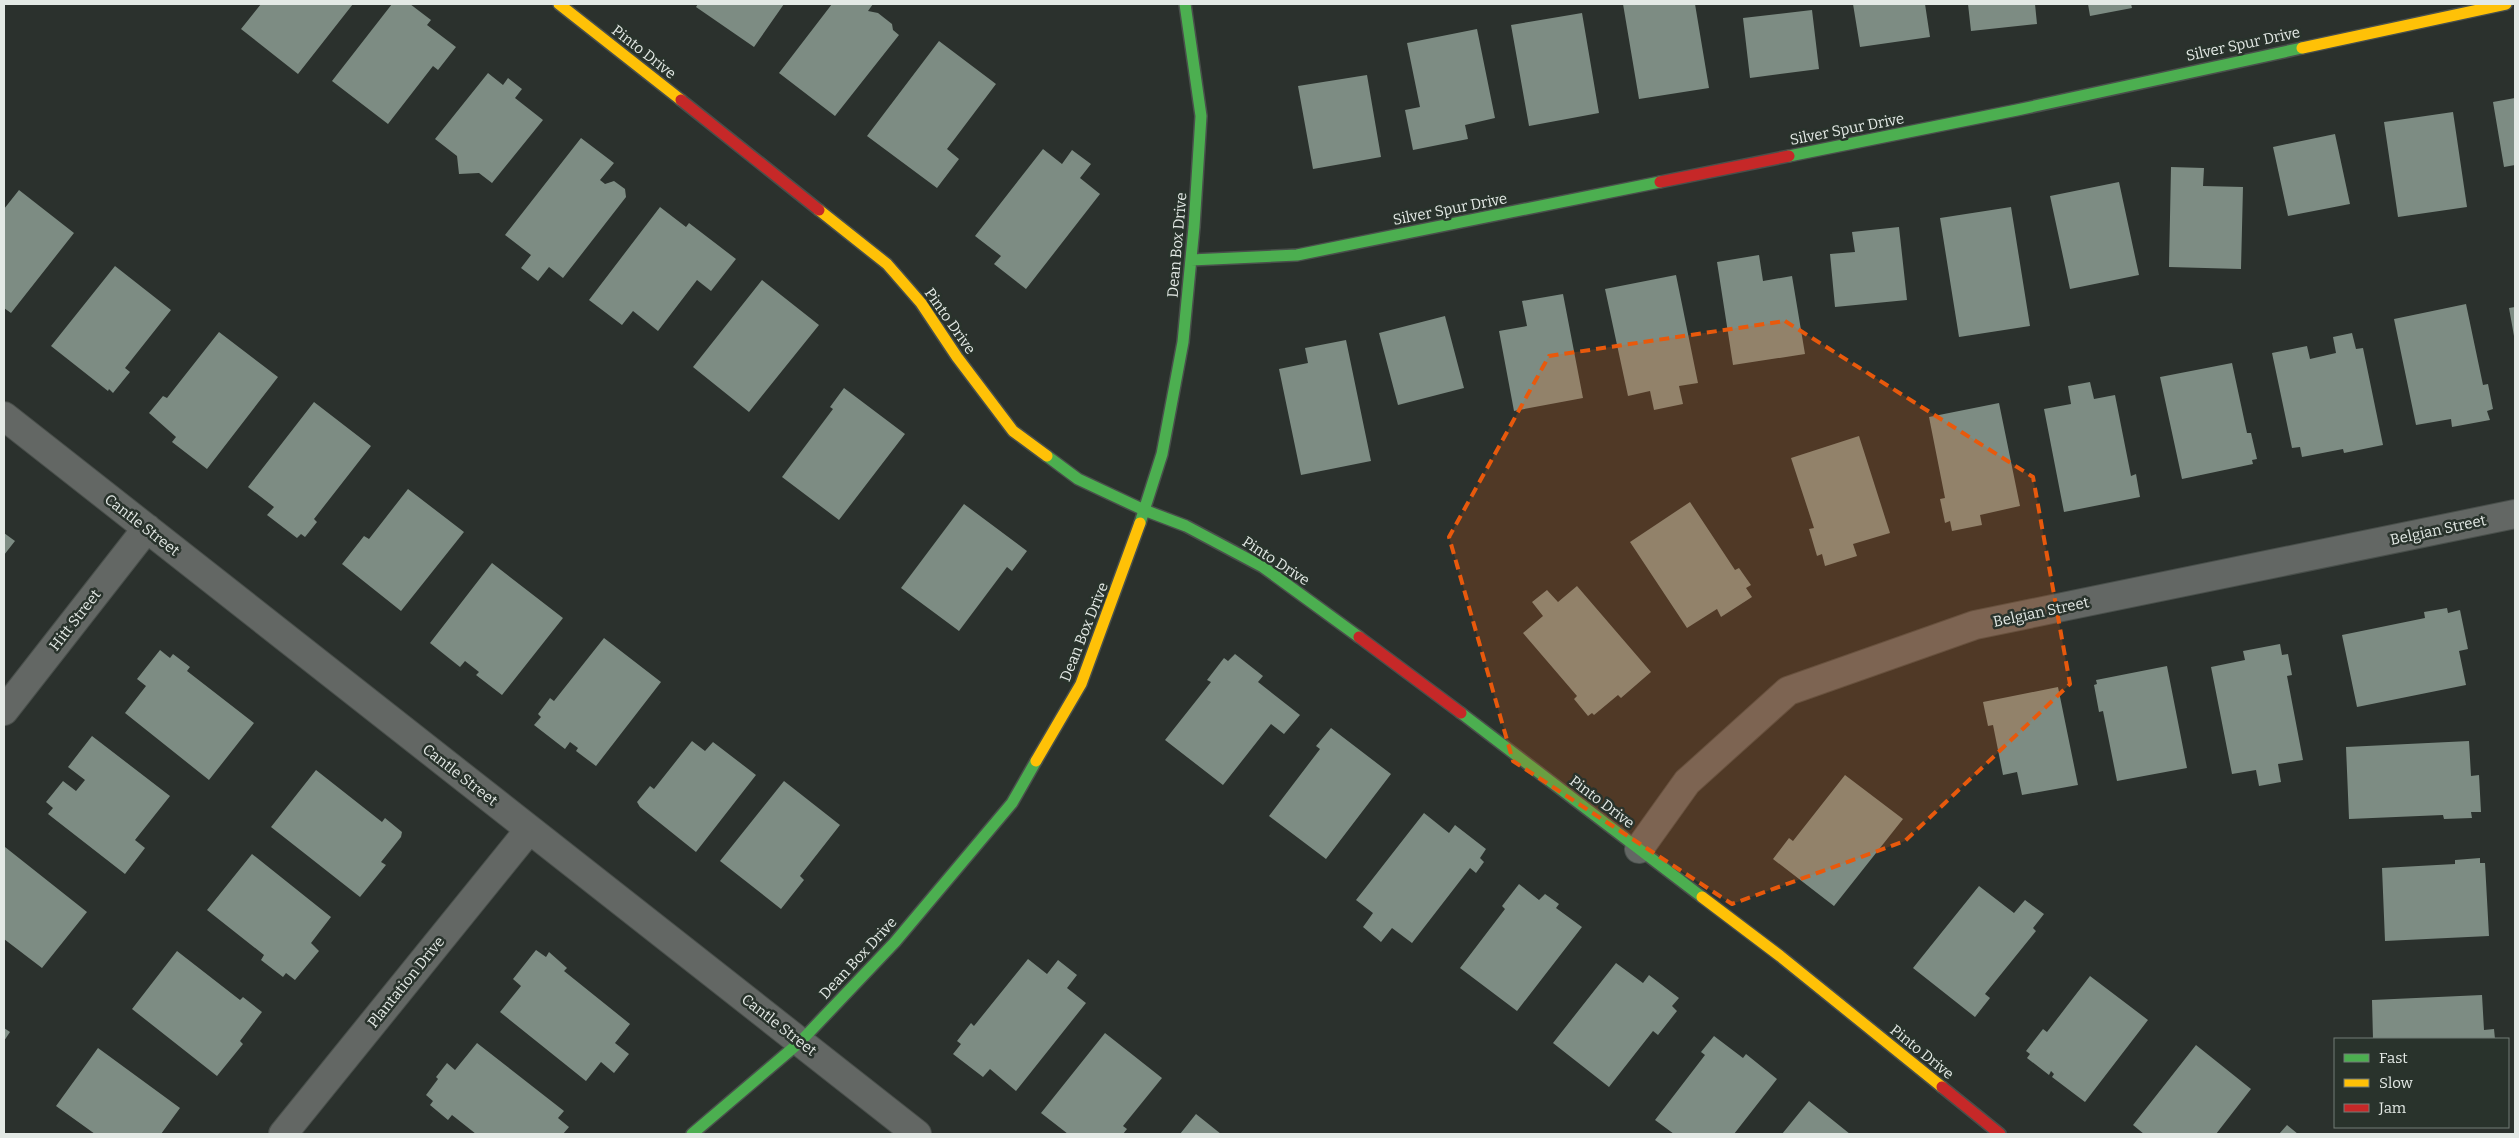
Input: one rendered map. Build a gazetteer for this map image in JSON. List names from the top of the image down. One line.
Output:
{"streets":{"street":["Silver Spur Drive","Pinto Drive","Dean Box Drive","Cantle Street","Belgian Street","Hitt Street","Plantation Drive"]},"crossings":[["Silver Spur Drive","Dean Box Drive"],["Pinto Drive","Dean Box Drive"],["Pinto Drive","Belgian Street"],["Dean Box Drive","Cantle Street"],["Cantle Street","Hitt Street"],["Cantle Street","Plantation Drive"]],"legend":["Fast","Slow","Jam"]}
